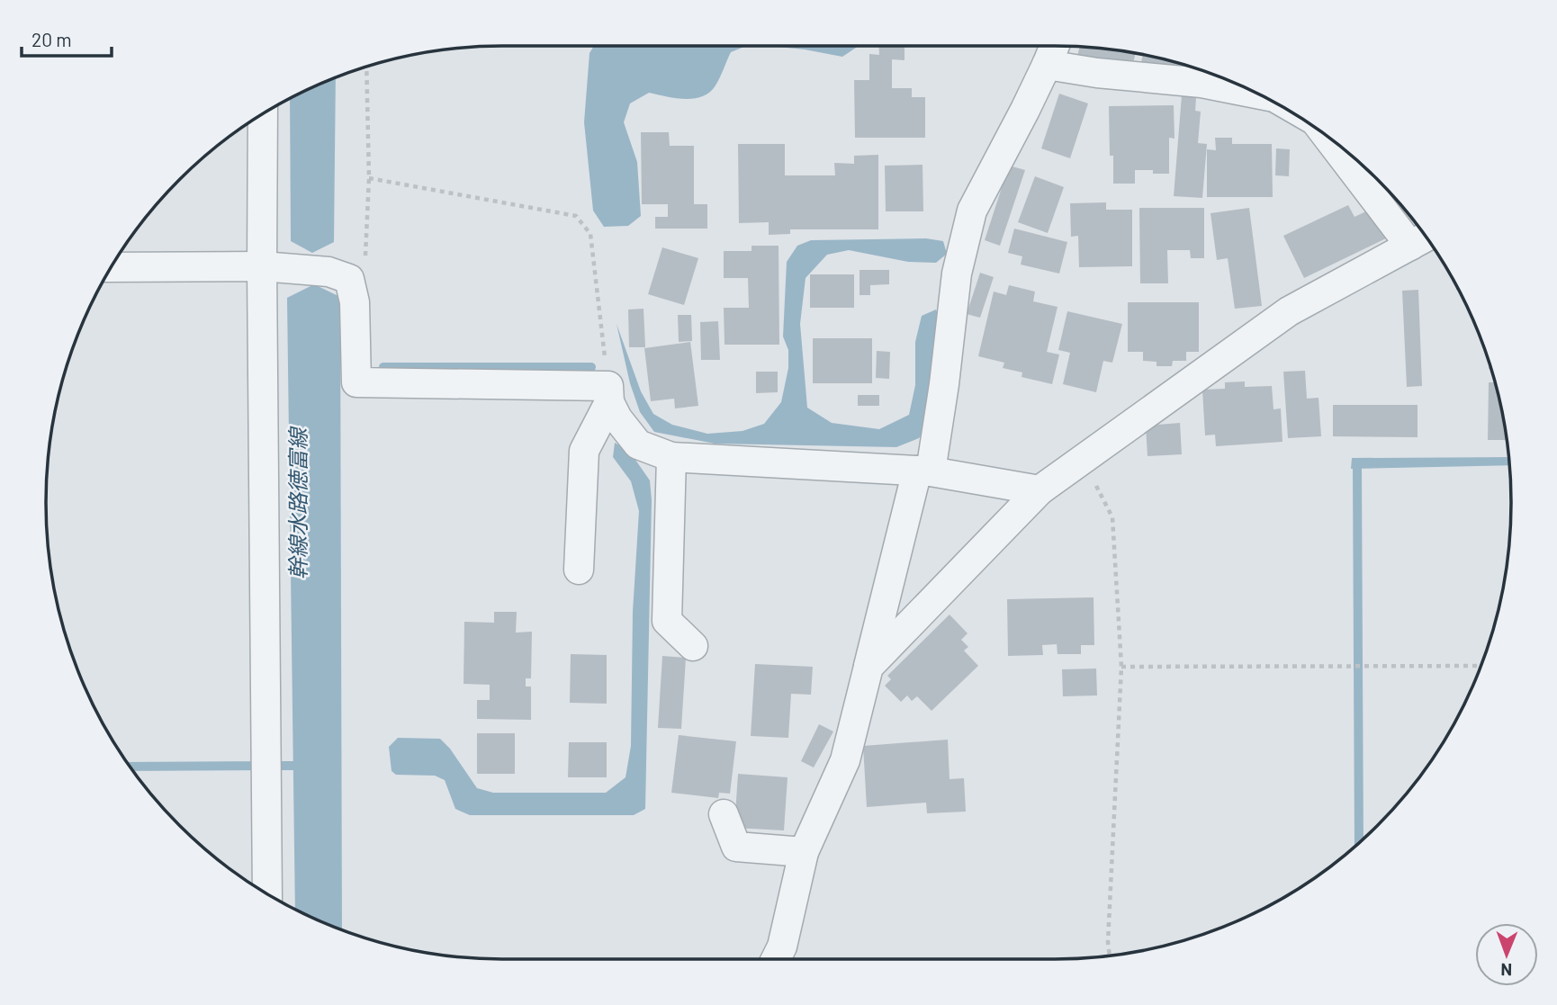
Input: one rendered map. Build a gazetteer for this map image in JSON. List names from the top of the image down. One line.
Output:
{"water":["幹線水路徳富線"],"scale_bar":"20 m","north":"bottom"}
